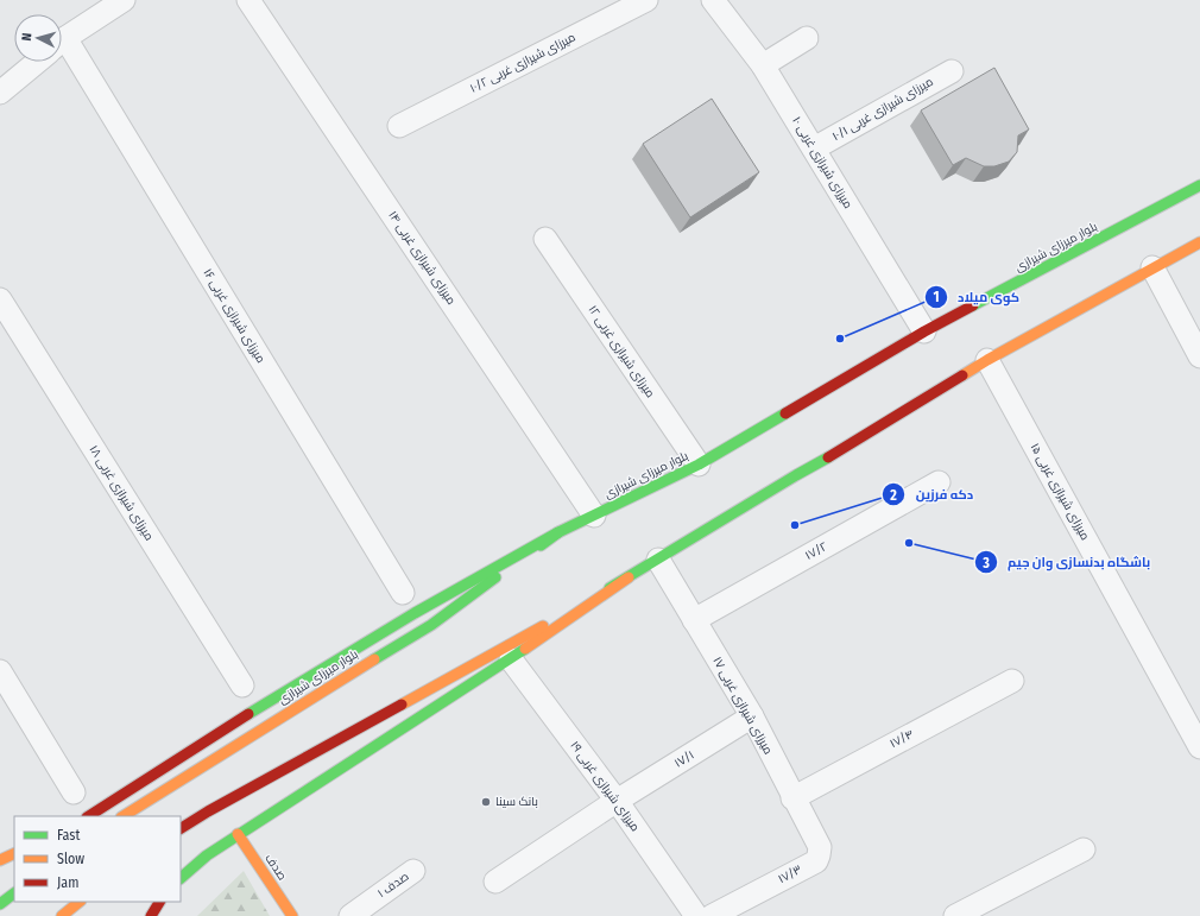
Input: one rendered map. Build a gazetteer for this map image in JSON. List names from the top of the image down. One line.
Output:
{"streets":{"main road":["بلوار میرزای شیرازی","صدف"],"street":["۱۰/۲ میرزای شیرازی غربی","۱۰/۱ میرزای شیرازی غربی","۱۰ میرزای شیرازی غربی","۱۴ میرزای شیرازی غربی","۱۶ میرزای شیرازی غربی","۱۲ میرزای شیرازی غربی","۱۵ میرزای شیرازی غربی","۱۸ میرزای شیرازی غربی","۱۷/۲","۱۷ میرزای شیرازی غربی","۱۷/۴","۱۷/۱","۱۹ میرزای شیرازی غربی","۱۷/۳","۱ صدف"]},"crossings":[["۱۰/۱ میرزای شیرازی غربی","۱۰ میرزای شیرازی غربی"],["۱۰ میرزای شیرازی غربی","بلوار میرزای شیرازی"],["بلوار میرزای شیرازی","۱۴ میرزای شیرازی غربی"],["بلوار میرزای شیرازی","۱۲ میرزای شیرازی غربی"],["۱۷/۲","۱۷ میرزای شیرازی غربی"],["۱۷ میرزای شیرازی غربی","۱۷/۴"],["۱۷ میرزای شیرازی غربی","۱۷/۱"],["۱۷ میرزای شیرازی غربی","۱۷/۳"],["۱۷/۱","۱۹ میرزای شیرازی غربی"]],"places":["کوی میلاد","دکه فرزین","باشگاه بدنسازی وان جیم","بانک سینا"],"legend":["Fast","Slow","Jam"],"north":"left"}
